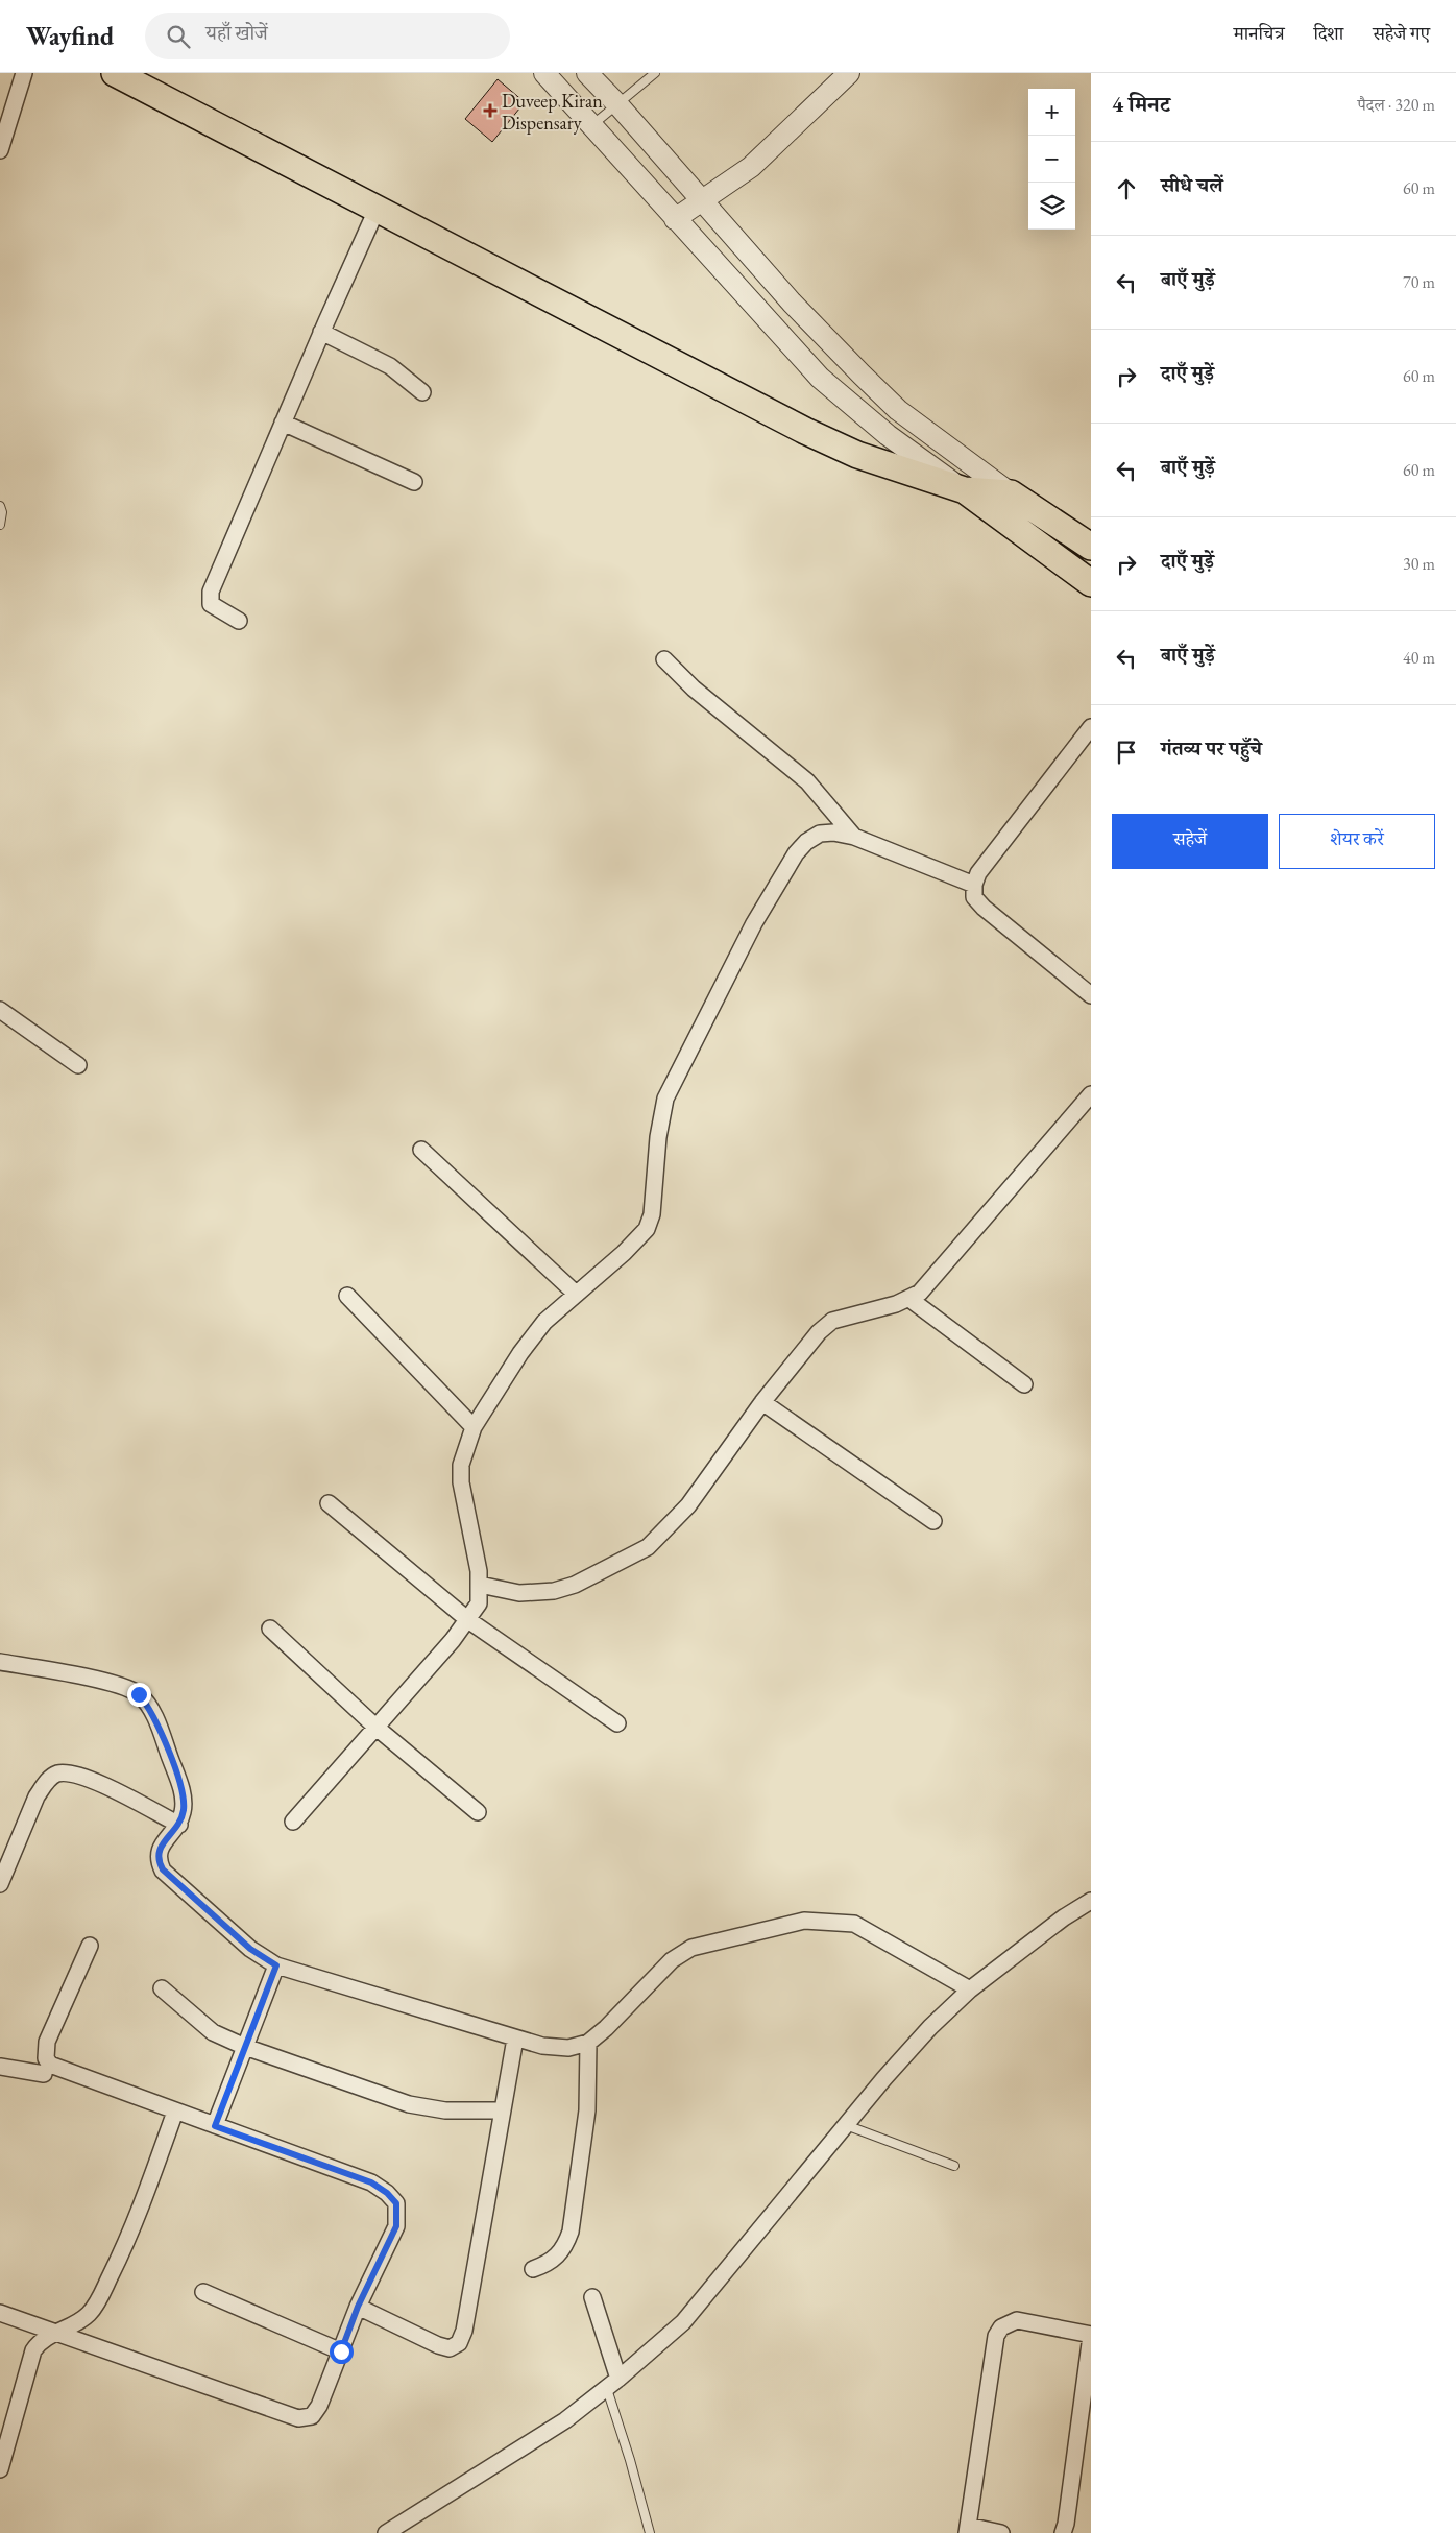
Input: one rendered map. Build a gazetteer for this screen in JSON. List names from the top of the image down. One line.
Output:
{"places":{"health":["Duveep Kiran Dispensary"]},"page":{"header":"Wayfind","search":"यहाँ खोजें","nav":["मानचित्र","दिशा","सहेजे गए"],"heading":["4 मिनट","पैदल · 320 m"],"map_buttons":["+","−"],"list":[["सीधे चलें","60 m"],["बाएँ मुड़ें","70 m"],["दाएँ मुड़ें","60 m"],["बाएँ मुड़ें","60 m"],["दाएँ मुड़ें","30 m"],["बाएँ मुड़ें","40 m"],"गंतव्य पर पहुँचे"],"buttons":["सहेजें","शेयर करें"]}}
